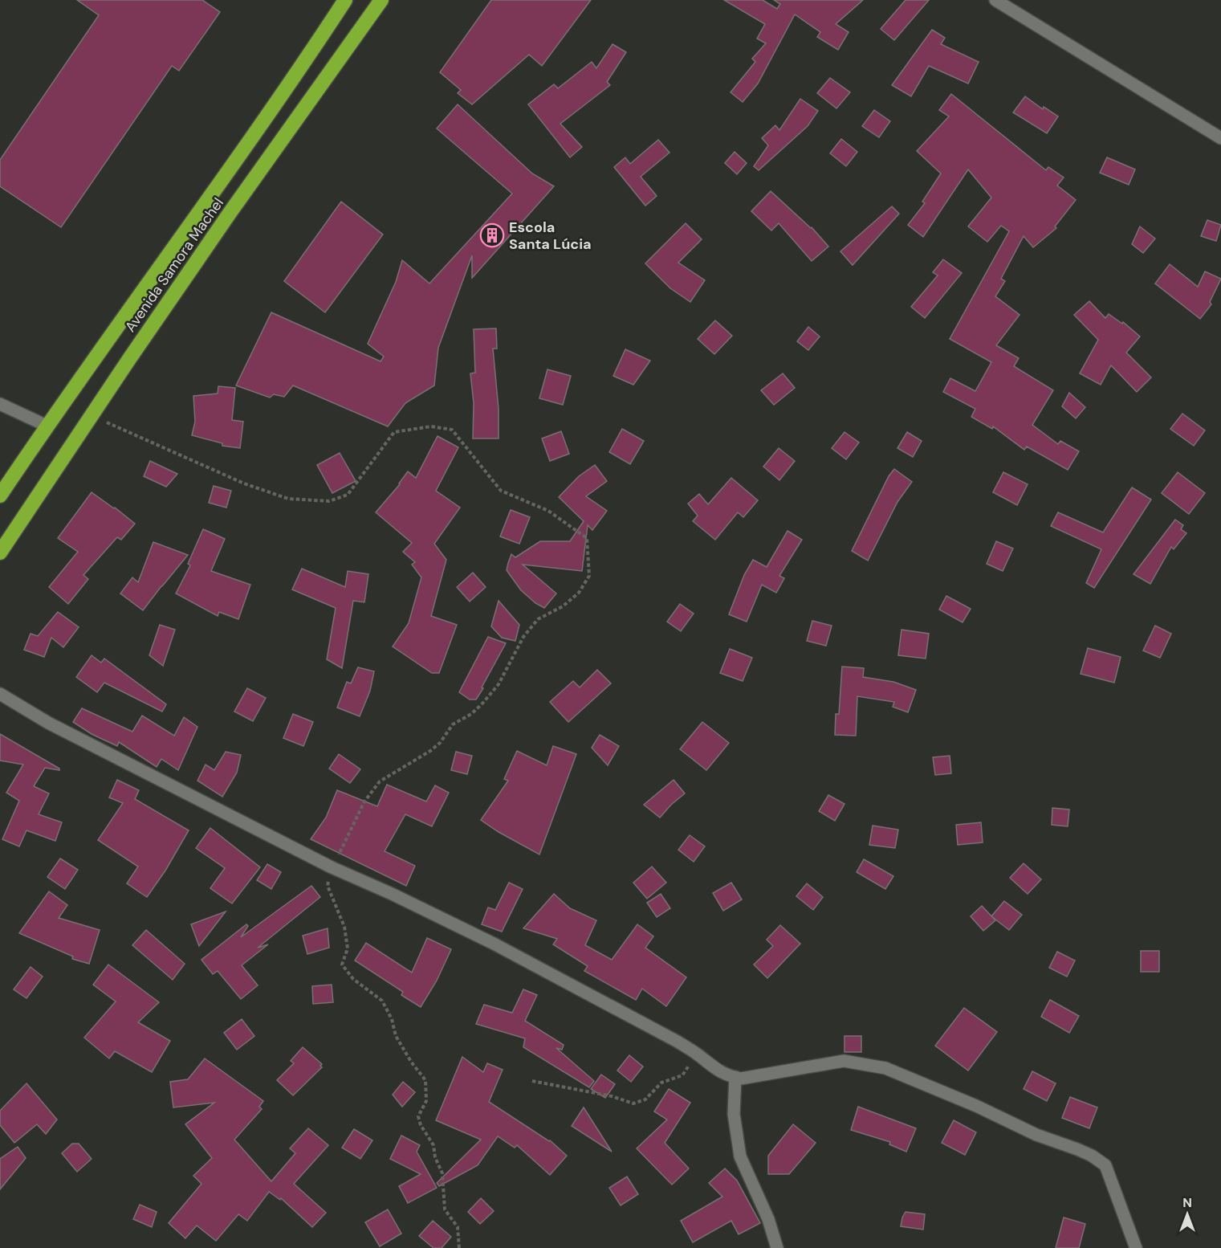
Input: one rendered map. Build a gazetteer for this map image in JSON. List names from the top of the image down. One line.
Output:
{"streets":{"highway":["Avenida Samora Machel"]},"places":{"building":["Escola Santa Lúcia"]},"north":"top"}
